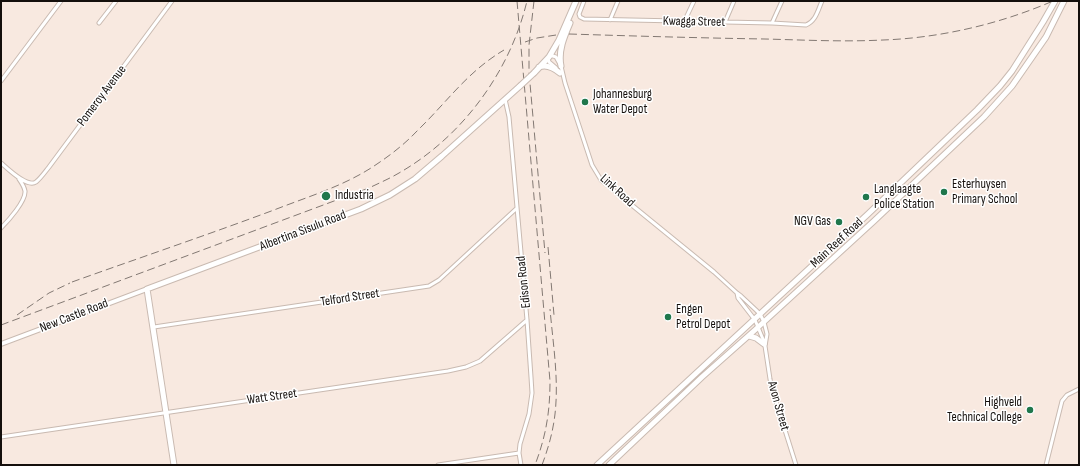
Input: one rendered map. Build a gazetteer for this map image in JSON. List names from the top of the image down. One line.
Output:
{"streets":{"main road":["Albertina Sisulu Road","Main Reef Road"],"street":["Kwagga Street","Pomeroy Avenue","Link Road","Edison Road","Telford Street","New Castle Road","Watt Street","Avon Street"]},"crossings":[["Link Road","Main Reef Road"],["Link Road","Avon Street"],["Albertina Sisulu Road","Edison Road"],["Albertina Sisulu Road","New Castle Road"],["Main Reef Road","Avon Street"],["Edison Road","Telford Street"],["Edison Road","Watt Street"]],"places":["Johannesburg Water Depot","Esterhuysen Primary School","Industria","Langlaagte Police Station","NGV Gas","Engen Petrol Depot","Highveld Technical College"]}
